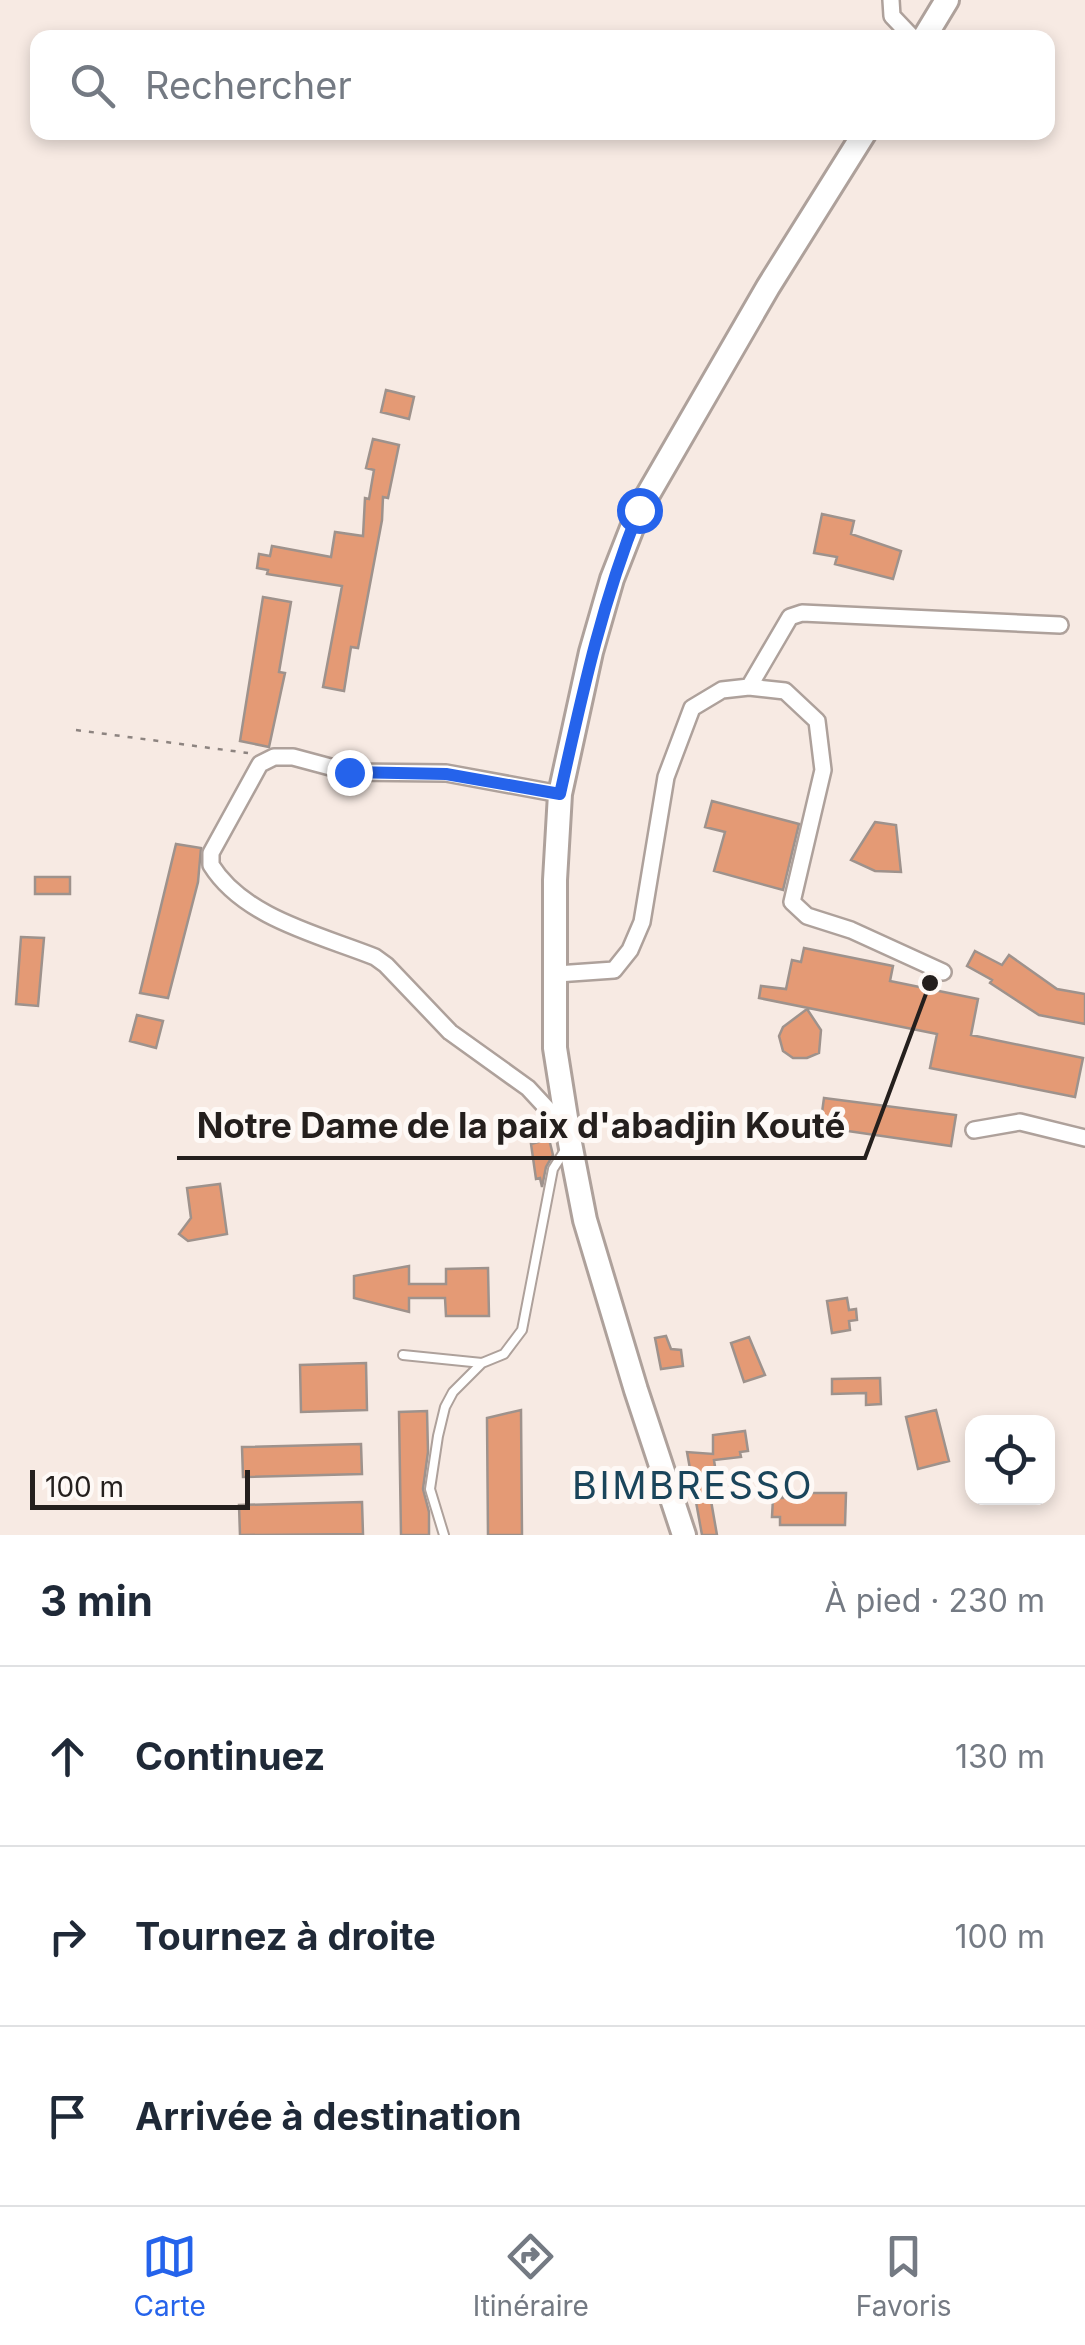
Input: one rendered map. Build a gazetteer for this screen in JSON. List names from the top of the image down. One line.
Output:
{"districts":["BIMBRESSO"],"places":["Notre Dame de la paix d'abadjin Kouté"],"scale_bar":"100 m","page":{"search":"Rechercher","scale":"100 m","heading":["3 min","À pied · 230 m"],"list":[["Continuez","130 m"],["Tournez à droite","100 m"],"Arrivée à destination"],"nav":["Carte","Itinéraire","Favoris"]}}
